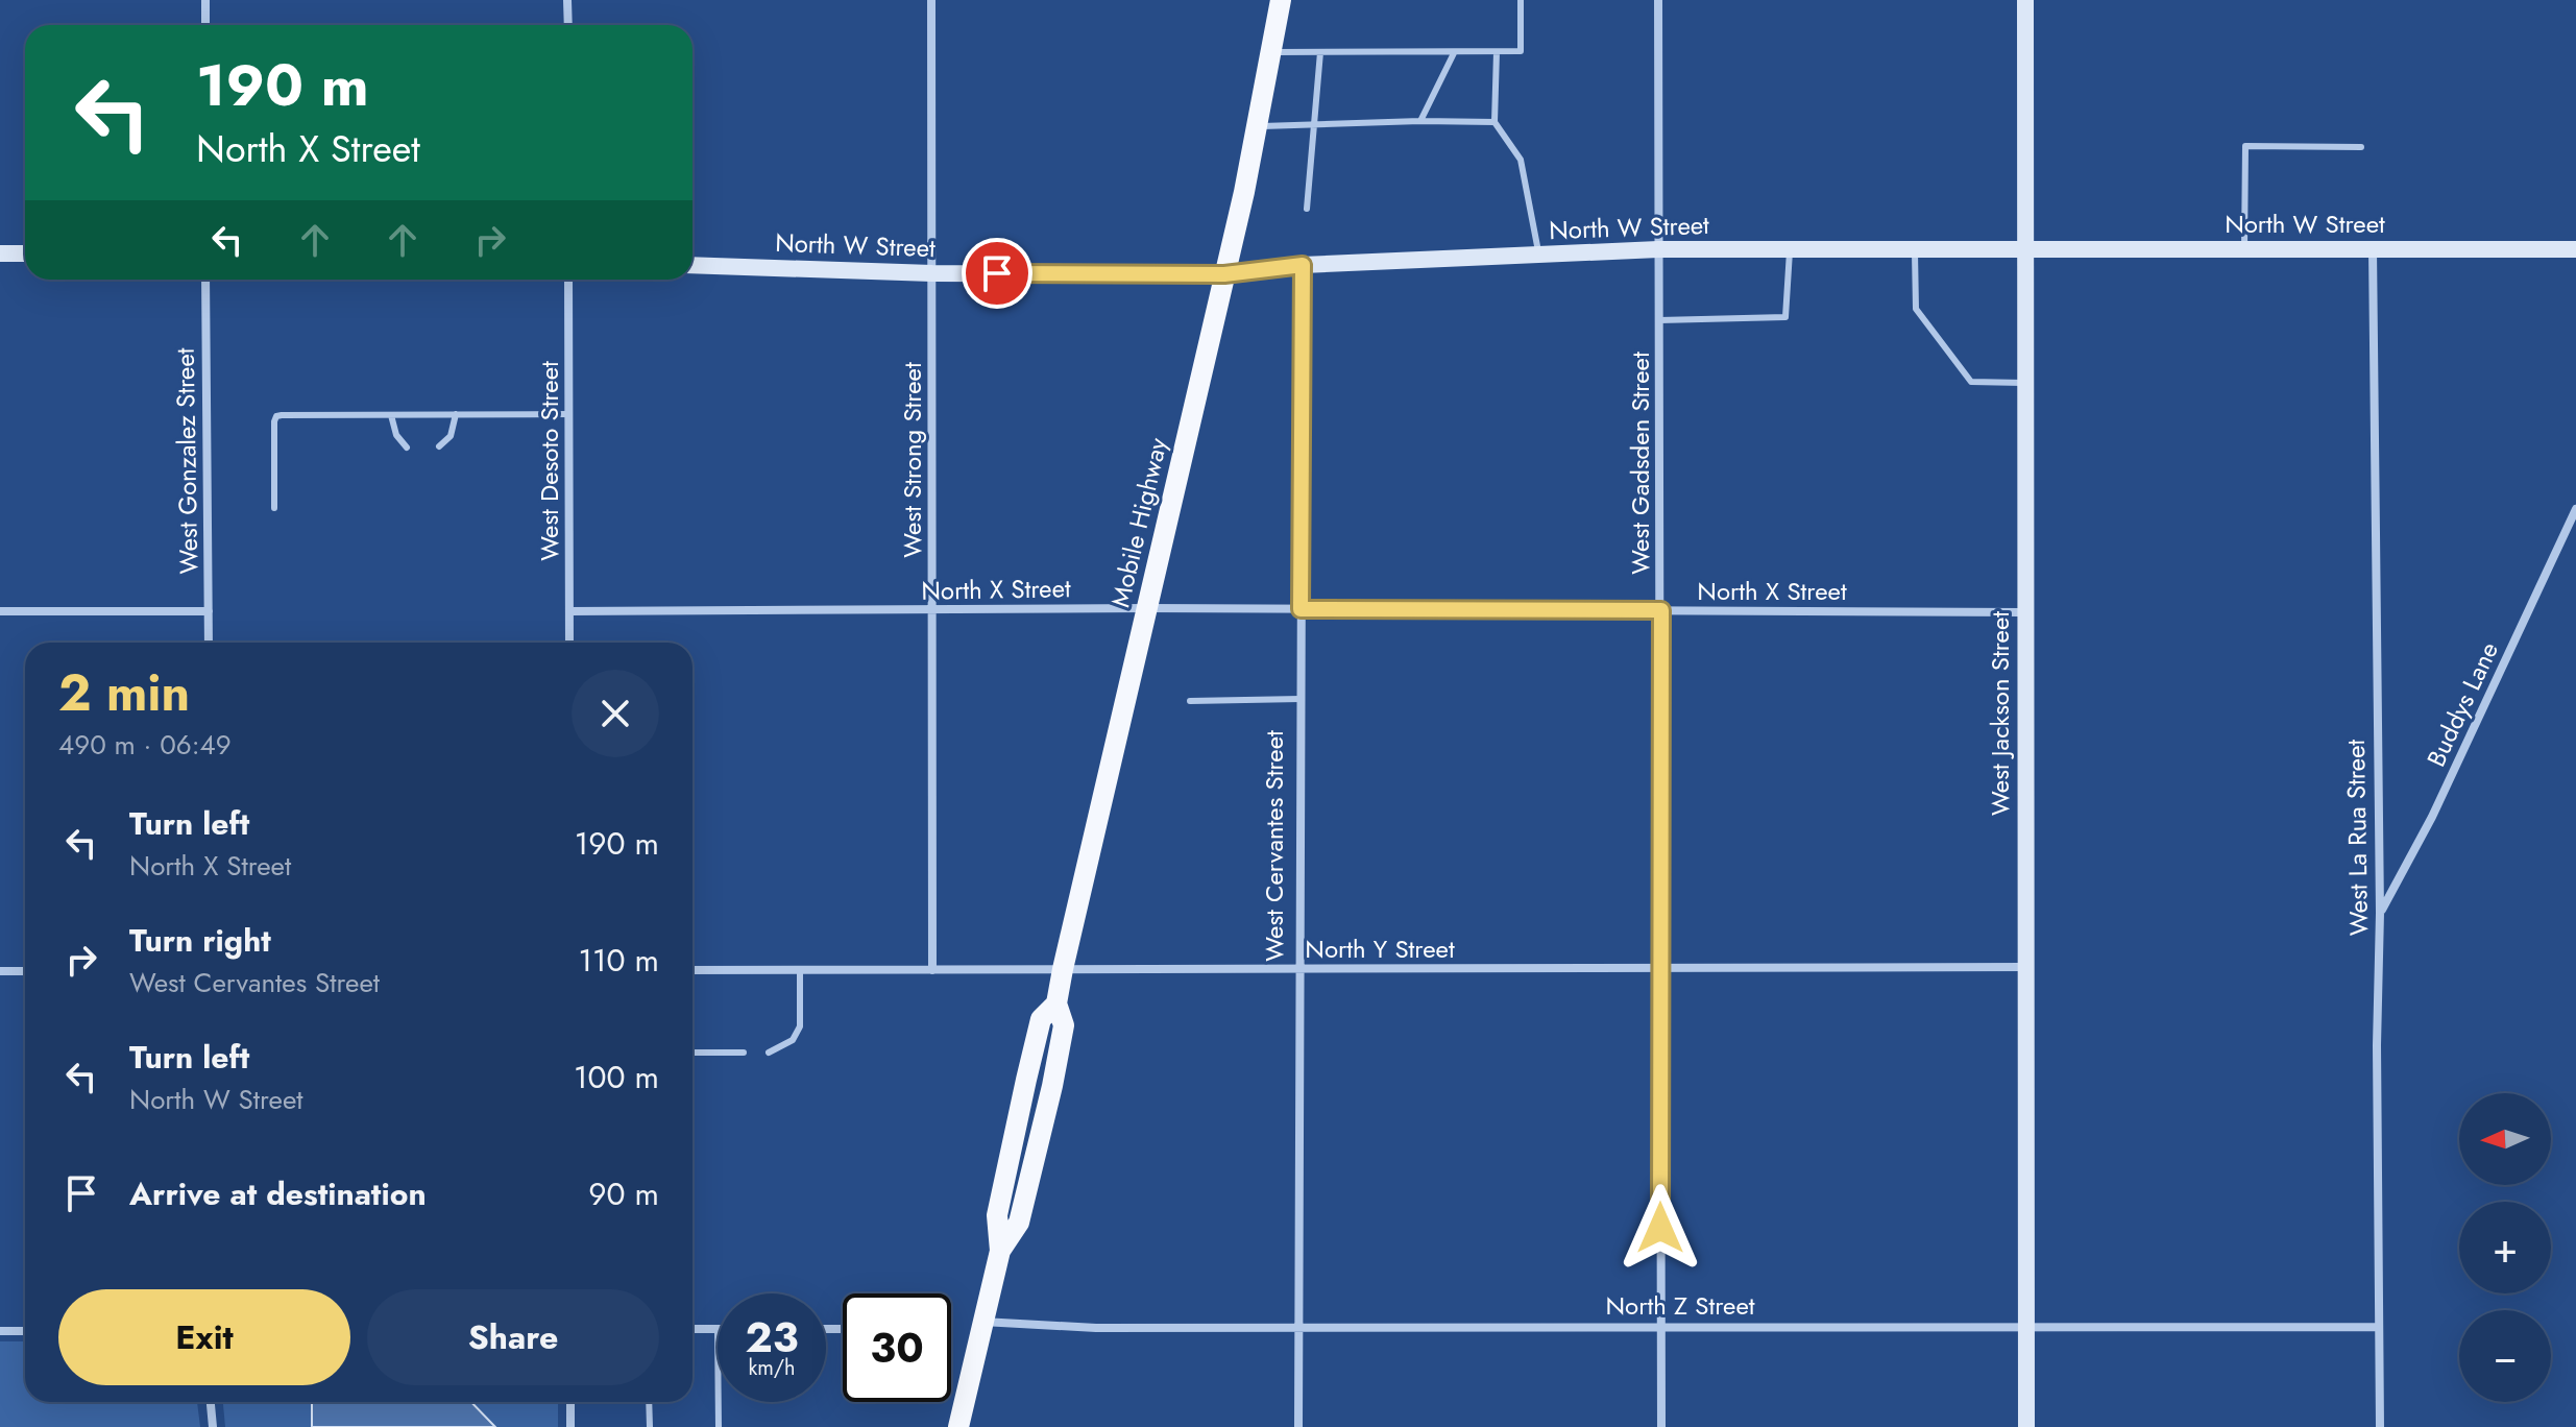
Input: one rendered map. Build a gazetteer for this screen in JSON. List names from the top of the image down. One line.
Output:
{"streets":{"main road":["North W Street","Mobile Highway","West Jackson Street"],"street":["West Strong Street","West Gonzalez Street","West Desoto Street","West Gadsden Street","North X Street","Buddys Lane","West La Rua Street","West Cervantes Street","North Y Street","North Z Street"]},"crossings":[["North W Street","West Strong Street"],["North W Street","West Gadsden Street"],["North W Street","Mobile Highway"],["North W Street","West Jackson Street"],["North W Street","West La Rua Street"],["North W Street","West Cervantes Street"],["West Strong Street","North X Street"],["West Strong Street","North Y Street"],["West Desoto Street","North X Street"],["West Gadsden Street","North X Street"],["West Gadsden Street","North Y Street"],["West Gadsden Street","North Z Street"],["Mobile Highway","North X Street"],["Mobile Highway","North Y Street"],["Mobile Highway","North Z Street"],["North X Street","West Jackson Street"],["North X Street","West Cervantes Street"],["Buddys Lane","West La Rua Street"],["West Jackson Street","North Y Street"],["West Jackson Street","North Z Street"],["West La Rua Street","North Z Street"],["West Cervantes Street","North Y Street"],["West Cervantes Street","North Z Street"]],"north":"left","page":{"turn":["190 m","North X Street"],"heading":["2 min","490 m · 06:49"],"list":[{"name":"Turn left","note":"North X Street","value":"190 m"},{"name":"Turn right","note":"West Cervantes Street","value":"110 m"},{"name":"Turn left","note":"North W Street","value":"100 m"},{"name":"Arrive at destination","value":"90 m"}],"map_buttons":["+","−"],"buttons":["Exit","Share"],"speed":"23 km/h","limit":"30"}}
